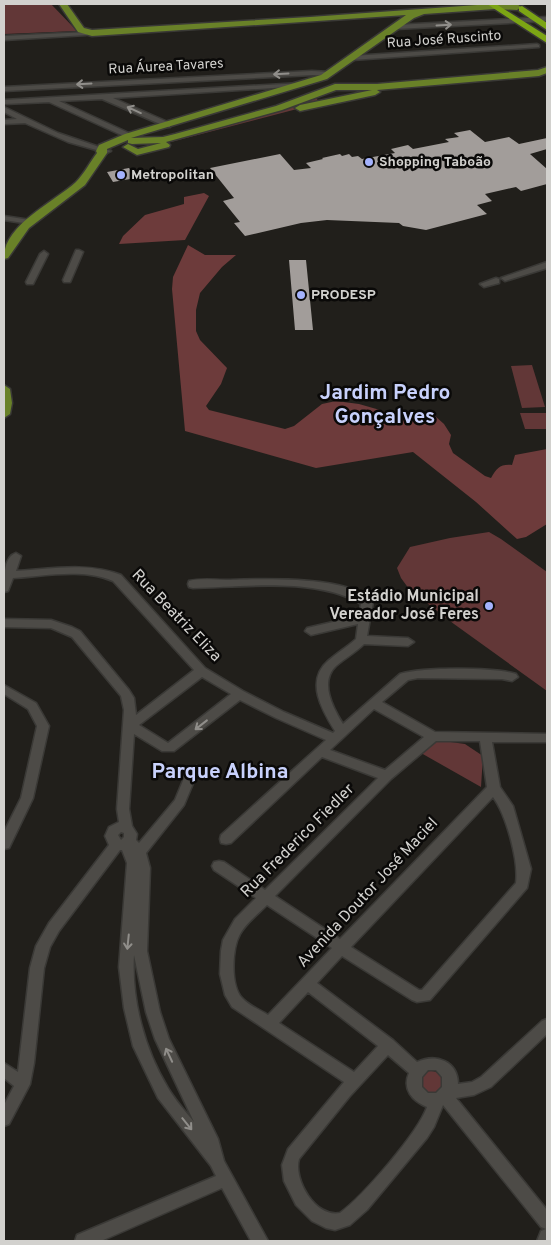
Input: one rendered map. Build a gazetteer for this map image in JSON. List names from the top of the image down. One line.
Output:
{"streets":{"street":["Rua José Ruscinto","Rua Áurea Tavares","Rua Beatriz Eliza","Rua Frederico Fiedler","Avenida Doutor José Maciel"]},"crossings":[["Rua Frederico Fiedler","Avenida Doutor José Maciel"]],"districts":["Jardim Pedro Gonçalves","Parque Albina"],"places":["Shopping Taboão","Metropolitan","PRODESP","Estádio Municipal Vereador José Feres"]}
